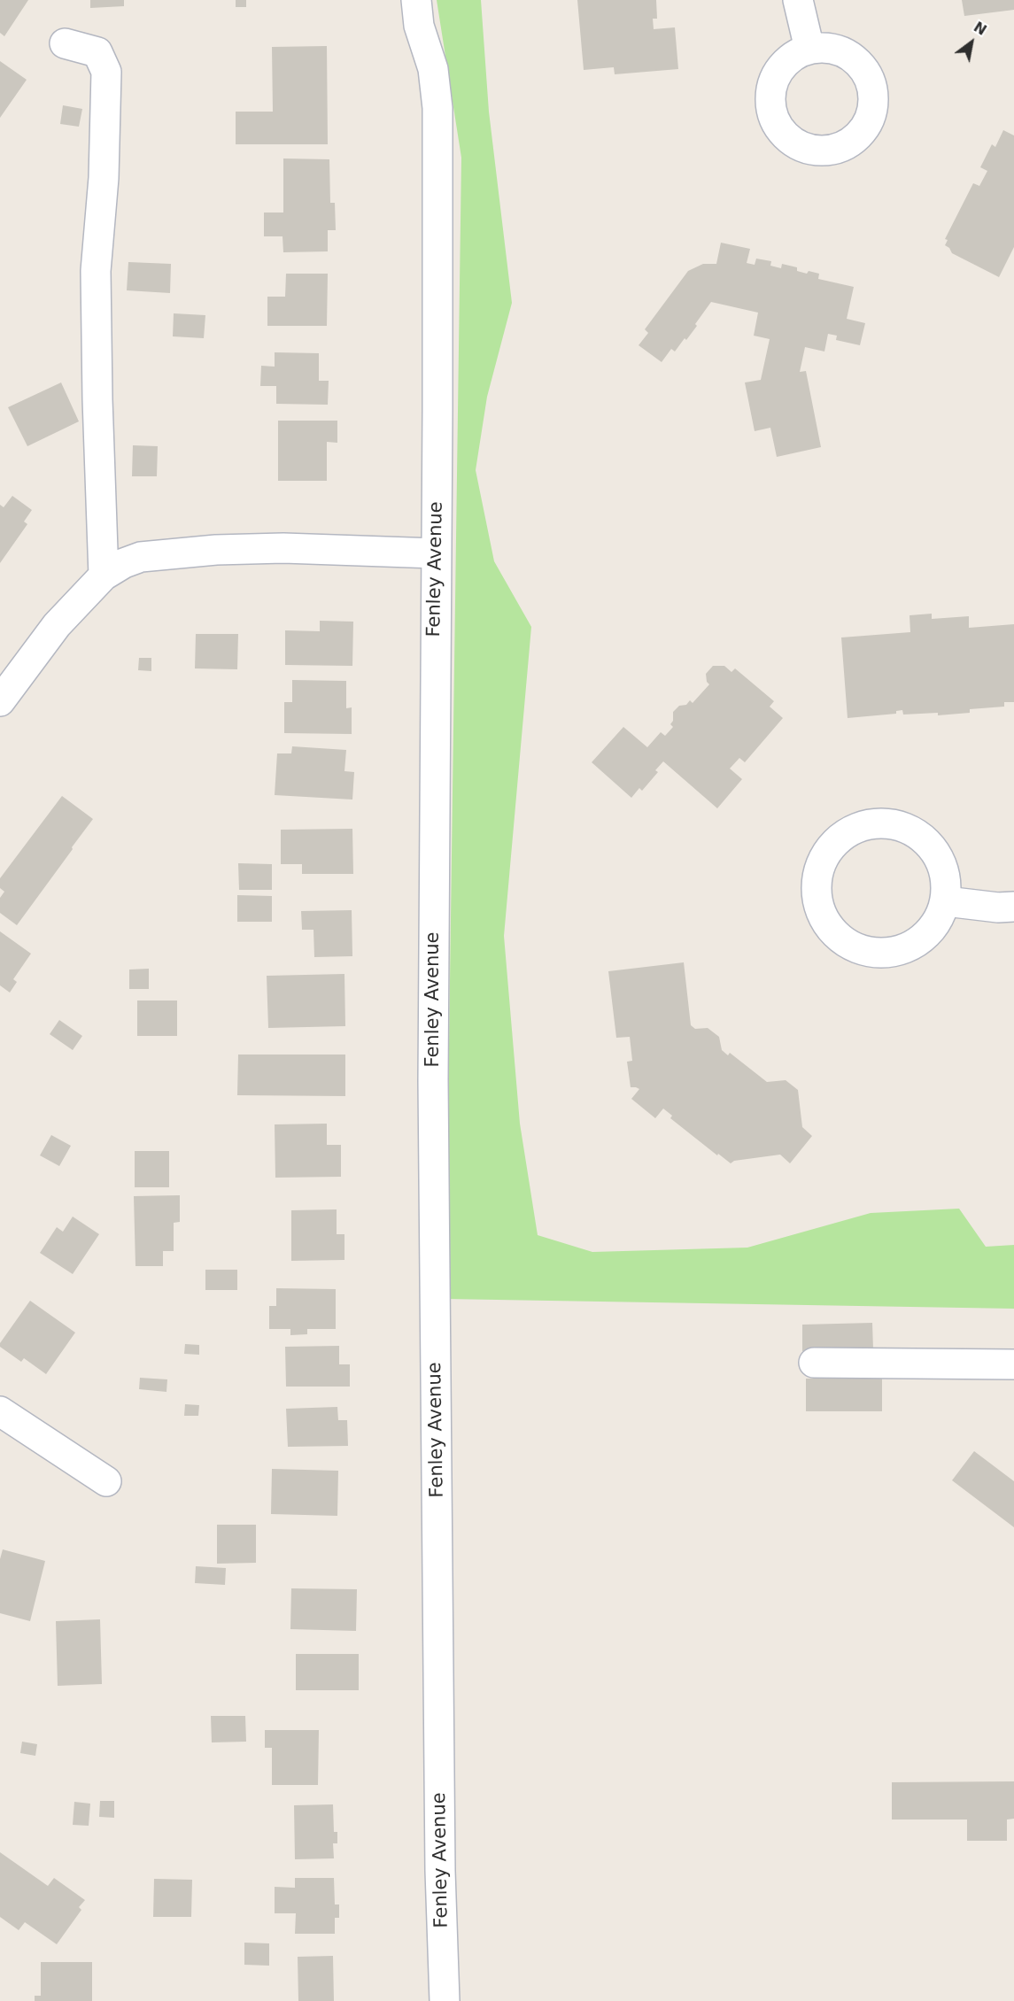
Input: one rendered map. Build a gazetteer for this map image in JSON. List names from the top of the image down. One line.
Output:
{"streets":{"street":["Fenley Avenue"]},"north":"top right"}
